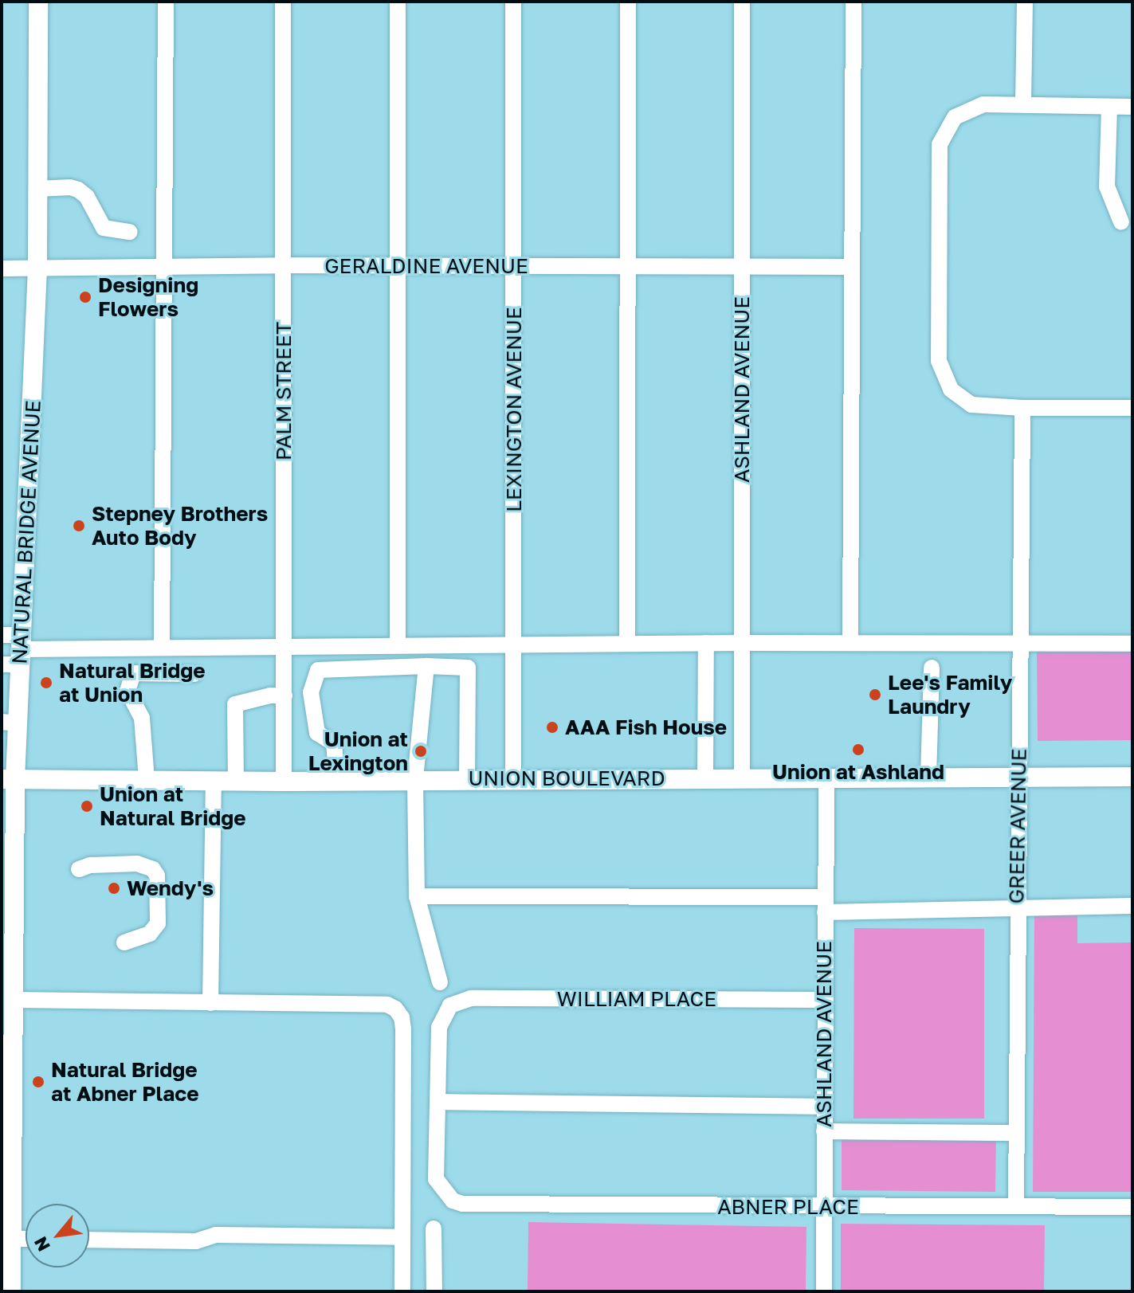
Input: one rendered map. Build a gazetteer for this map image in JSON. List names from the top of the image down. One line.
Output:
{"streets":{"main road":["NATURAL BRIDGE AVENUE","UNION BOULEVARD"],"street":["GERALDINE AVENUE","ASHLAND AVENUE","PALM STREET","LEXINGTON AVENUE","GREER AVENUE","WILLIAM PLACE","ABNER PLACE"]},"crossings":[["GERALDINE AVENUE","ASHLAND AVENUE"],["GERALDINE AVENUE","PALM STREET"],["GERALDINE AVENUE","LEXINGTON AVENUE"],["GERALDINE AVENUE","NATURAL BRIDGE AVENUE"],["ASHLAND AVENUE","UNION BOULEVARD"],["ASHLAND AVENUE","WILLIAM PLACE"],["ASHLAND AVENUE","ABNER PLACE"],["PALM STREET","UNION BOULEVARD"],["LEXINGTON AVENUE","UNION BOULEVARD"],["NATURAL BRIDGE AVENUE","UNION BOULEVARD"],["UNION BOULEVARD","GREER AVENUE"],["GREER AVENUE","ABNER PLACE"],["WILLIAM PLACE","ABNER PLACE"]],"places":["Designing Flowers","Stepney Brothers Auto Body","Natural Bridge at Union","Lee's Family Laundry","AAA Fish House","Union at Ashland","Union at Lexington","Union at Natural Bridge","Wendy's","Natural Bridge at Abner Place"],"north":"bottom left"}
